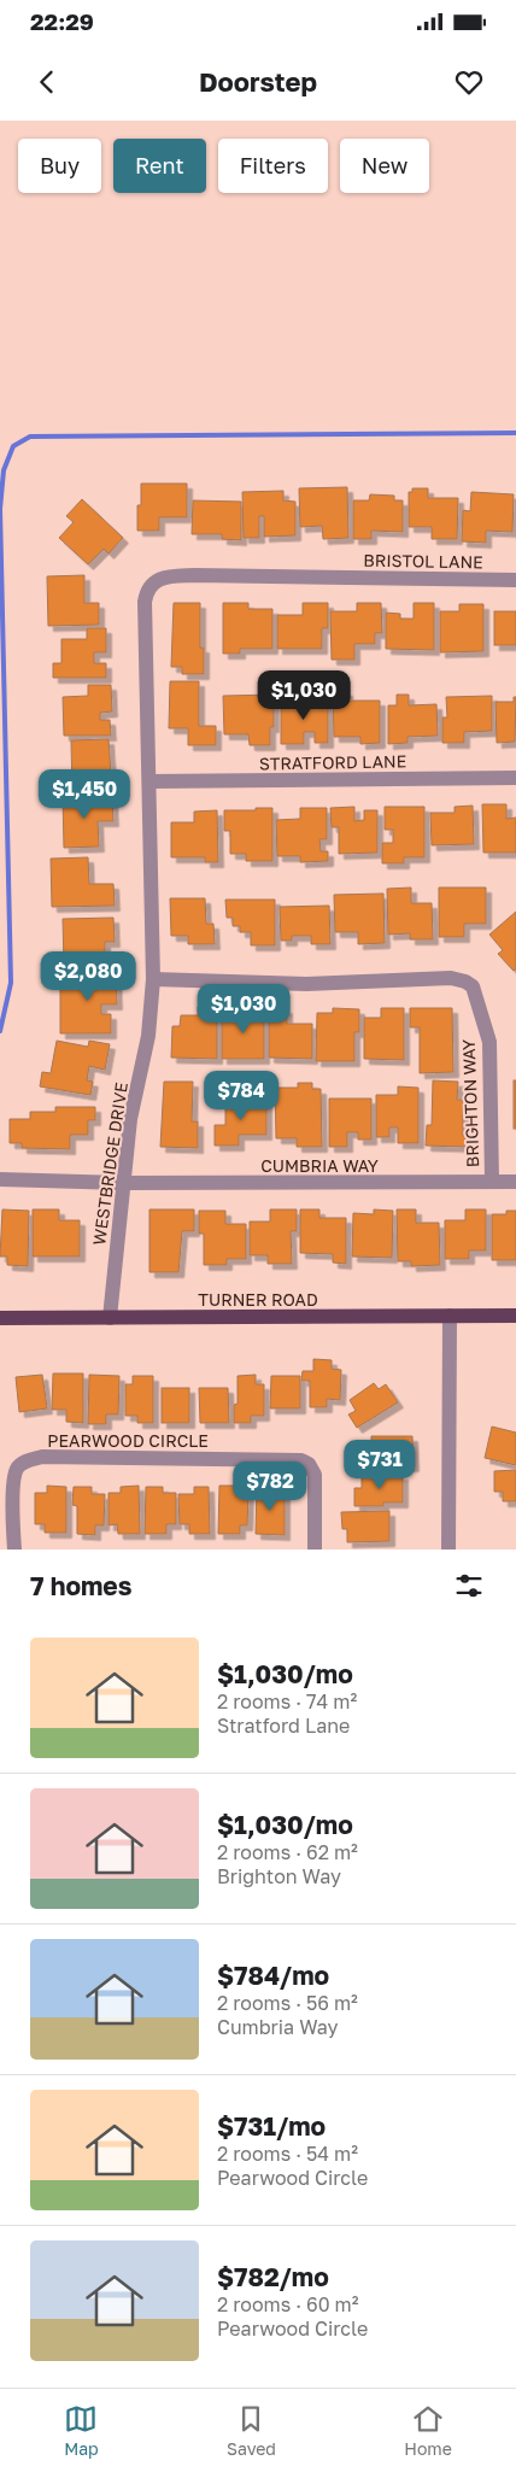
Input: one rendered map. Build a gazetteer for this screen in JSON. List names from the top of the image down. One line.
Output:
{"streets":{"main road":["TURNER ROAD"],"street":["BRISTOL LANE","STRATFORD LANE","BRIGHTON WAY","WESTBRIDGE DRIVE","CUMBRIA WAY","PEARWOOD CIRCLE"]},"crossings":[["BRISTOL LANE","WESTBRIDGE DRIVE"],["STRATFORD LANE","WESTBRIDGE DRIVE"],["BRIGHTON WAY","WESTBRIDGE DRIVE"],["BRIGHTON WAY","CUMBRIA WAY"],["WESTBRIDGE DRIVE","CUMBRIA WAY"],["WESTBRIDGE DRIVE","TURNER ROAD"]],"page":{"status":"22:29","header":"Doorstep","chip":["Buy","Rent","Filters","New"],"price":["$1,030","$1,450","$2,080","$1,030","$784","$731","$782"],"heading":"7 homes","list":[{"name":"$1,030/mo","note":"2 rooms · 74 m² · Stratford Lane"},{"name":"$1,030/mo","note":"2 rooms · 62 m² · Brighton Way"},{"name":"$784/mo","note":"2 rooms · 56 m² · Cumbria Way"},{"name":"$731/mo","note":"2 rooms · 54 m² · Pearwood Circle"},{"name":"$782/mo","note":"2 rooms · 60 m² · Pearwood Circle"}],"tabs":["Map","Saved","Home"]}}
